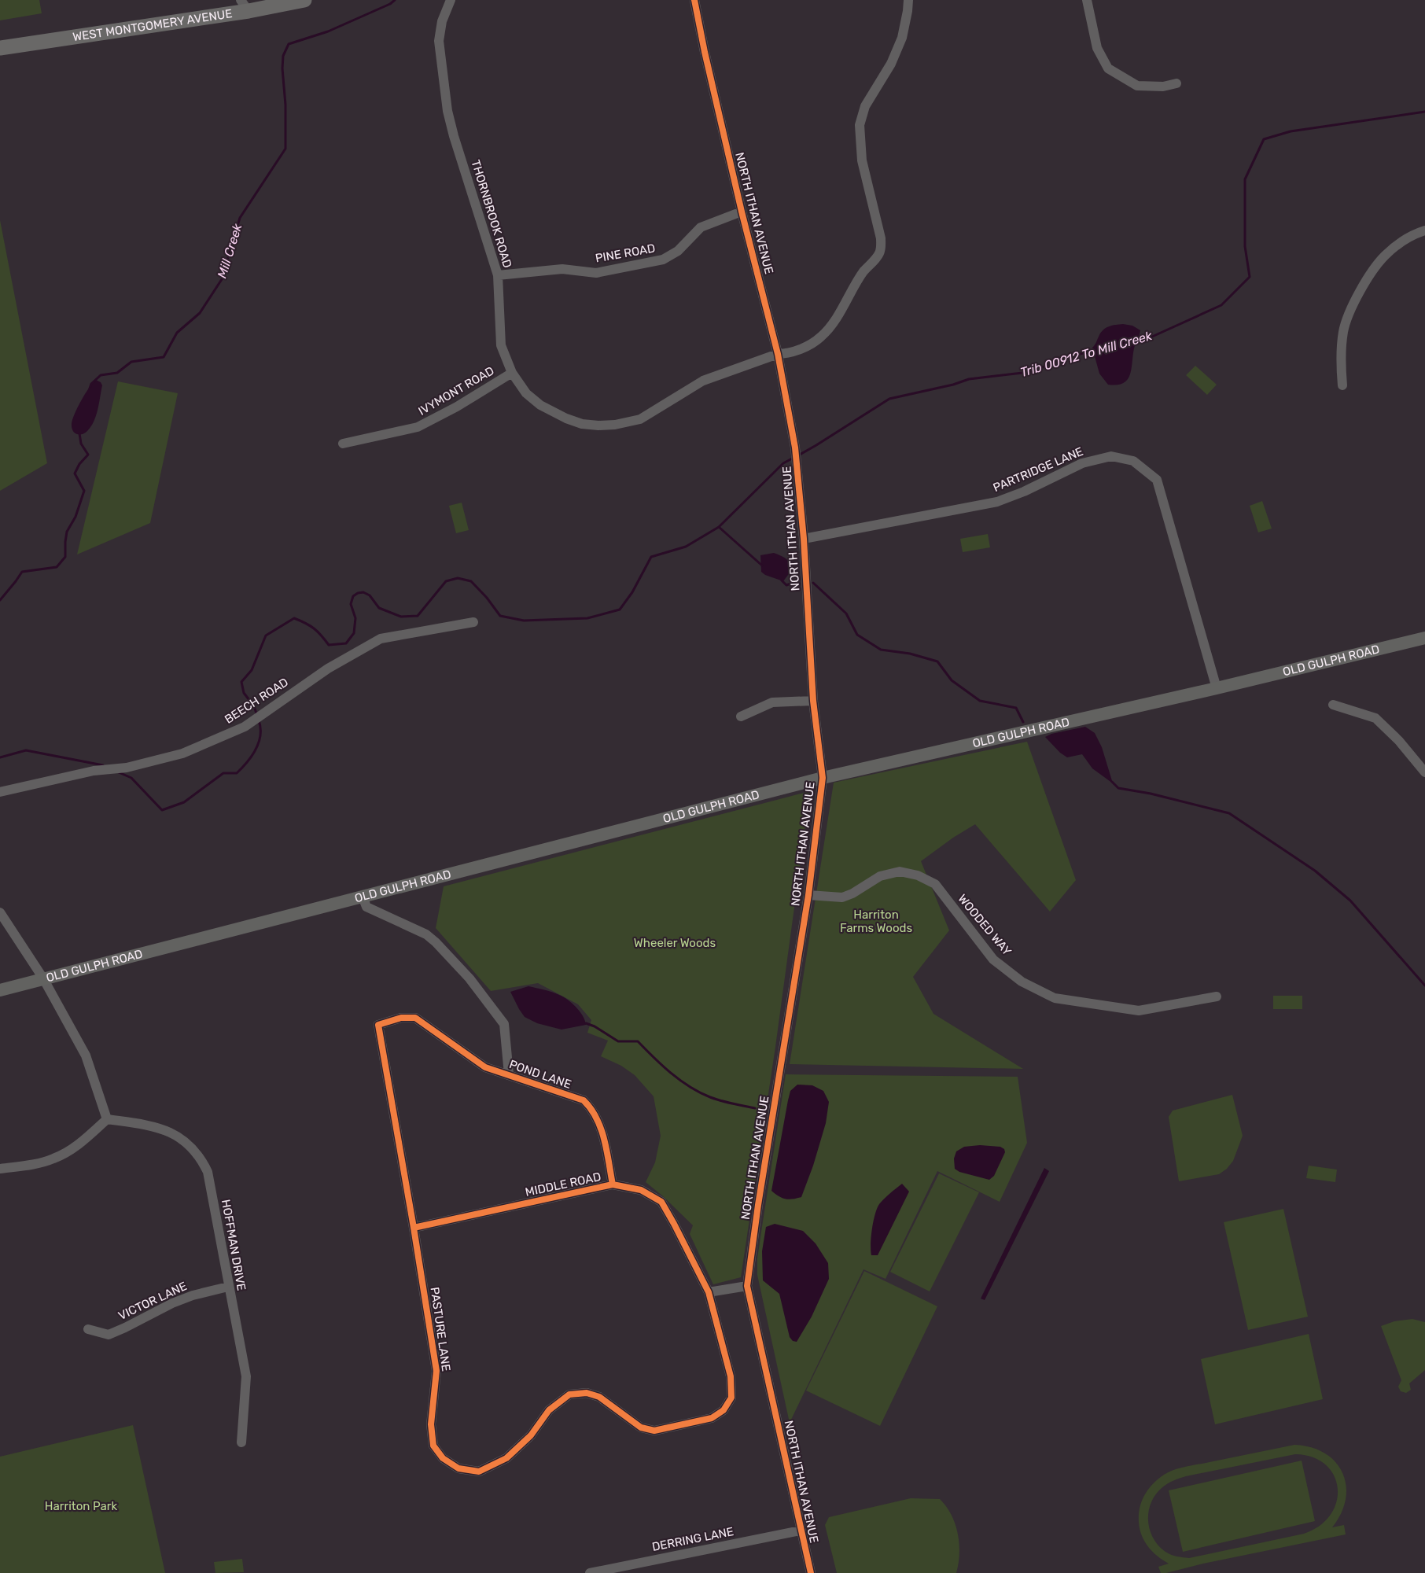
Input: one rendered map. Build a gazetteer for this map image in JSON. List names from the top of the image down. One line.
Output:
{"streets":{"main road":["WEST MONTGOMERY AVENUE"],"street":["NORTH ITHAN AVENUE","THORNBROOK ROAD","PINE ROAD","IVYMONT ROAD","PARTRIDGE LANE","OLD GULPH ROAD","BEECH ROAD","WOODED WAY","POND LANE","MIDDLE ROAD","HOFFMAN DRIVE","VICTOR LANE","PASTURE LANE","DERRING LANE"]},"crossings":[["NORTH ITHAN AVENUE","THORNBROOK ROAD"],["NORTH ITHAN AVENUE","PINE ROAD"],["NORTH ITHAN AVENUE","PARTRIDGE LANE"],["NORTH ITHAN AVENUE","OLD GULPH ROAD"],["NORTH ITHAN AVENUE","WOODED WAY"],["NORTH ITHAN AVENUE","DERRING LANE"],["THORNBROOK ROAD","PINE ROAD"],["THORNBROOK ROAD","IVYMONT ROAD"],["PARTRIDGE LANE","OLD GULPH ROAD"],["POND LANE","MIDDLE ROAD"],["POND LANE","PASTURE LANE"],["MIDDLE ROAD","PASTURE LANE"],["HOFFMAN DRIVE","VICTOR LANE"]],"water":["Mill Creek","Trib 00912 To Mill Creek"],"parks":["Harriton Farms Woods","Wheeler Woods","Harriton Park"]}
